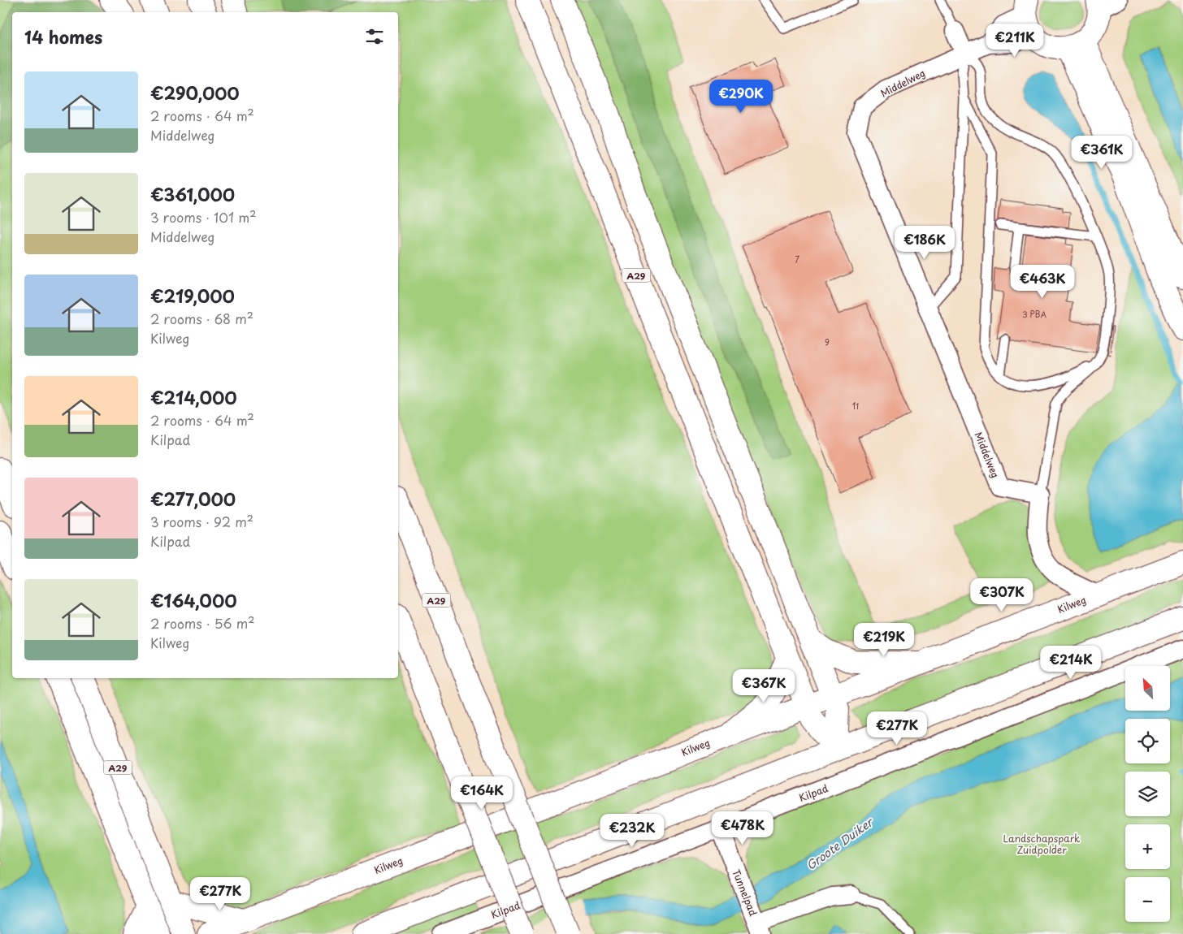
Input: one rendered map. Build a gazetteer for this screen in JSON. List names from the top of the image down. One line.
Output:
{"streets":{"main road":["A29","Kilweg"],"street":["Middelweg","Kilpad","Tunnelpad"]},"crossings":[["A29","Kilweg"],["Kilpad","Tunnelpad"]],"water":["Groote Duiker"],"parks":["Landschapspark Zuidpolder"],"house_numbers":["7","3 PBA","9","11"],"north":"top left","page":{"heading":"14 homes","price":["€211K","€290K","€361K","€186K","€463K","€307K","€219K","€214K","€367K","€277K","€164K","€478K","€232K","€277K"],"list":[{"name":"€290,000","note":"2 rooms · 64 m² · Middelweg"},{"name":"€361,000","note":"3 rooms · 101 m² · Middelweg"},{"name":"€219,000","note":"2 rooms · 68 m² · Kilweg"},{"name":"€214,000","note":"2 rooms · 64 m² · Kilpad"},{"name":"€277,000","note":"3 rooms · 92 m² · Kilpad"},{"name":"€164,000","note":"2 rooms · 56 m² · Kilweg"}],"map_buttons":["+","−"]}}
